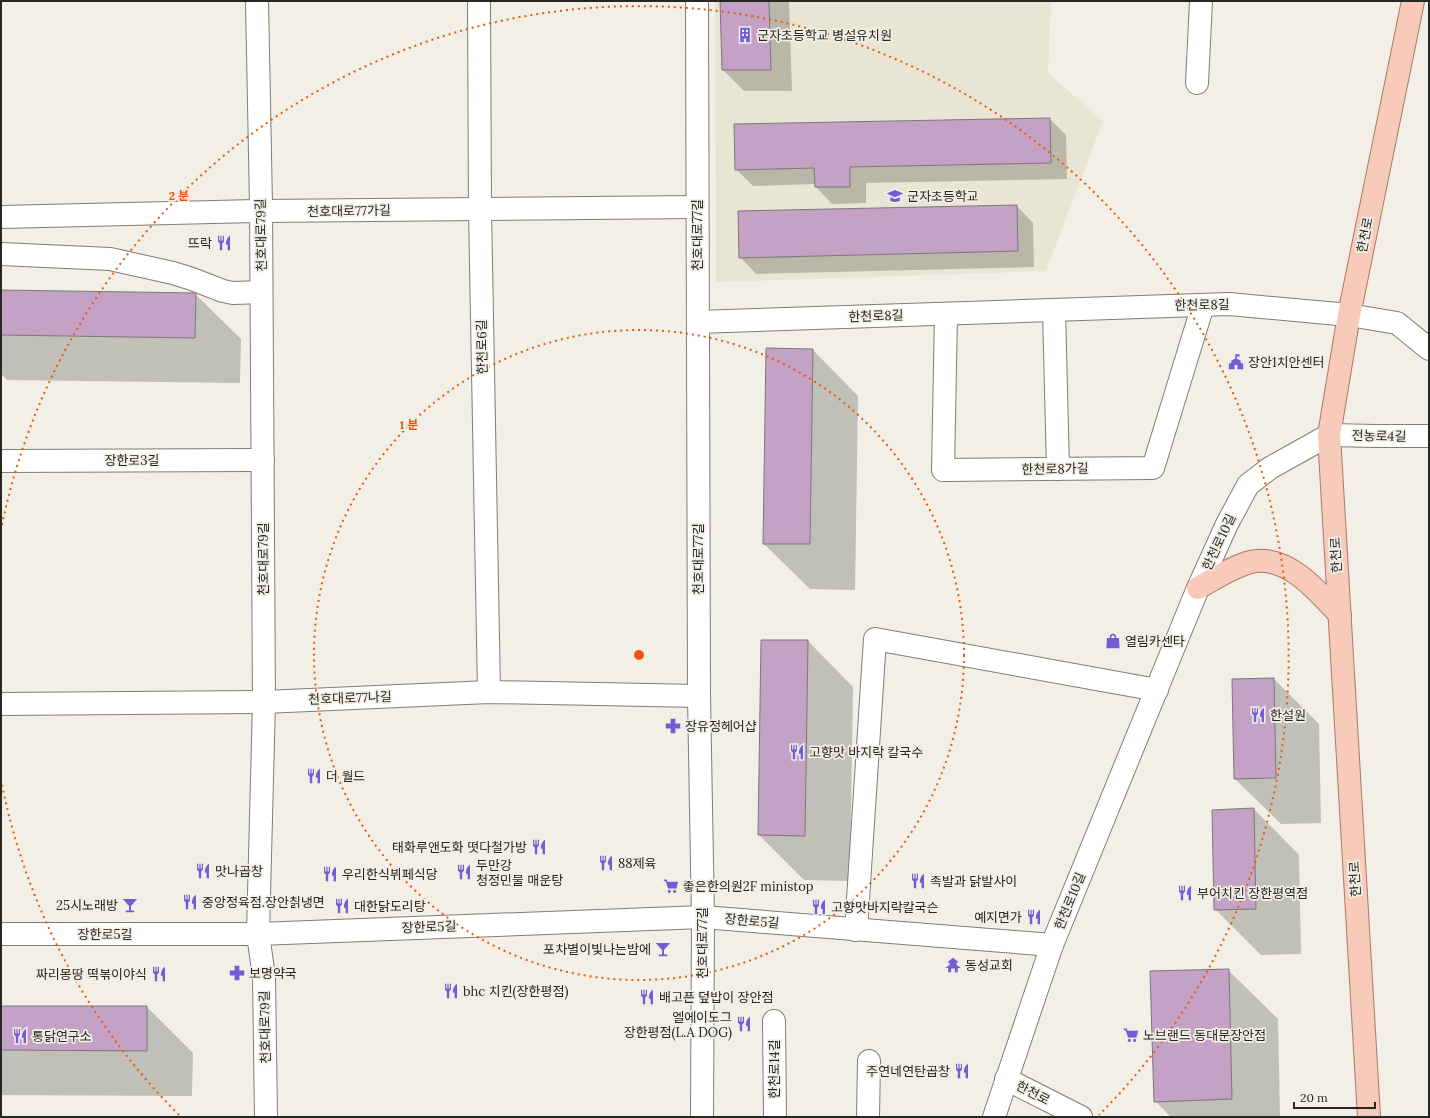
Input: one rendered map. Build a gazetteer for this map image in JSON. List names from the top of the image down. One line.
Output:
{"streets":{"main road":["한천로"],"street":["천호대로77가길","천호대로79길","천호대로77길","한천로8길","한천로6길","전농로4길","장한로3길","한천로8가길","한천로10길","천호대로77나길","장한로5길","한천로14길"]},"crossings":[["천호대로77가길","천호대로79길"],["천호대로77가길","천호대로77길"],["천호대로77가길","한천로6길"],["천호대로79길","장한로3길"],["천호대로79길","천호대로77나길"],["천호대로79길","장한로5길"],["천호대로77길","한천로8길"],["천호대로77길","천호대로77나길"],["천호대로77길","장한로5길"],["한천로","한천로8길"],["한천로","전농로4길"],["한천로","한천로10길"],["한천로8길","한천로8가길"],["한천로6길","천호대로77나길"],["전농로4길","한천로10길"],["한천로10길","장한로5길"]],"places":{"building":["군자초등학교 병설유치원"],"school or university":["군자초등학교"],"restaurant":["뜨락","한설원","고향맛 바지락 칼국수","더 월드","태화루앤도화 떳다철가방","88제육","맛나곱창","두만강 청정민물 매운탕","우리한식뷔페식당","족발과 닭발사이","부어치킨 장한평역점","중앙정육점.장안칡냉면","대한닭도리탕","고향맛바지락칼국슨","예지면가","짜리몽땅 떡볶이야식","bhc 치킨(장한평점)","배고픈 덮밥이 장안점","엘에이도그 장한평점(L.A DOG)","통닭연구소","주연네연탄곱창"],"public building":["장안1치안센터"],"shop":["열림카센타"],"pharmacy":["장유정헤어샵","보명약국"],"supermarket":["좋은한의원2F ministop","노브랜드 동대문장안점"],"bar":["25시노래방","포차별이빛나는밤에"],"temple":["동성교회"]},"scale_bar":"20 m","rings":["2 분","1 분"]}
